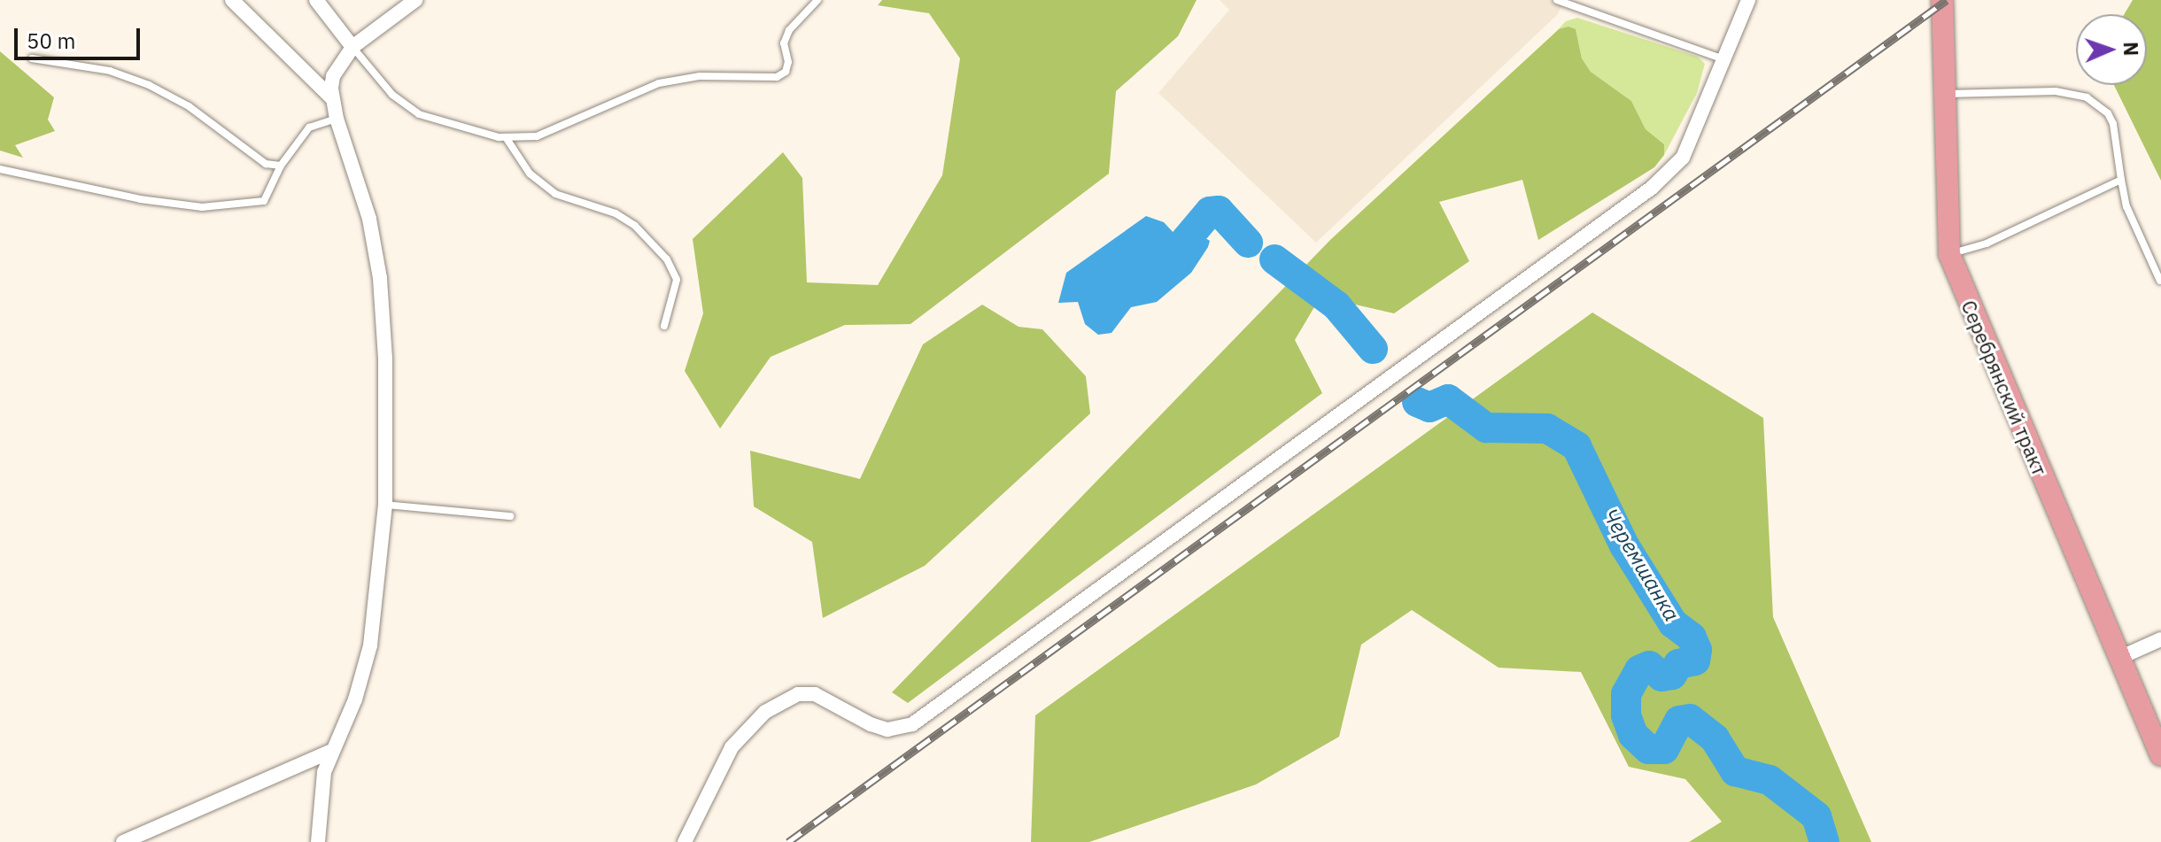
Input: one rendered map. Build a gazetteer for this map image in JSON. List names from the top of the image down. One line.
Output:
{"streets":{"main road":["Серебрянский тракт"]},"water":["Черемшанка"],"scale_bar":"50 m","north":"right"}
